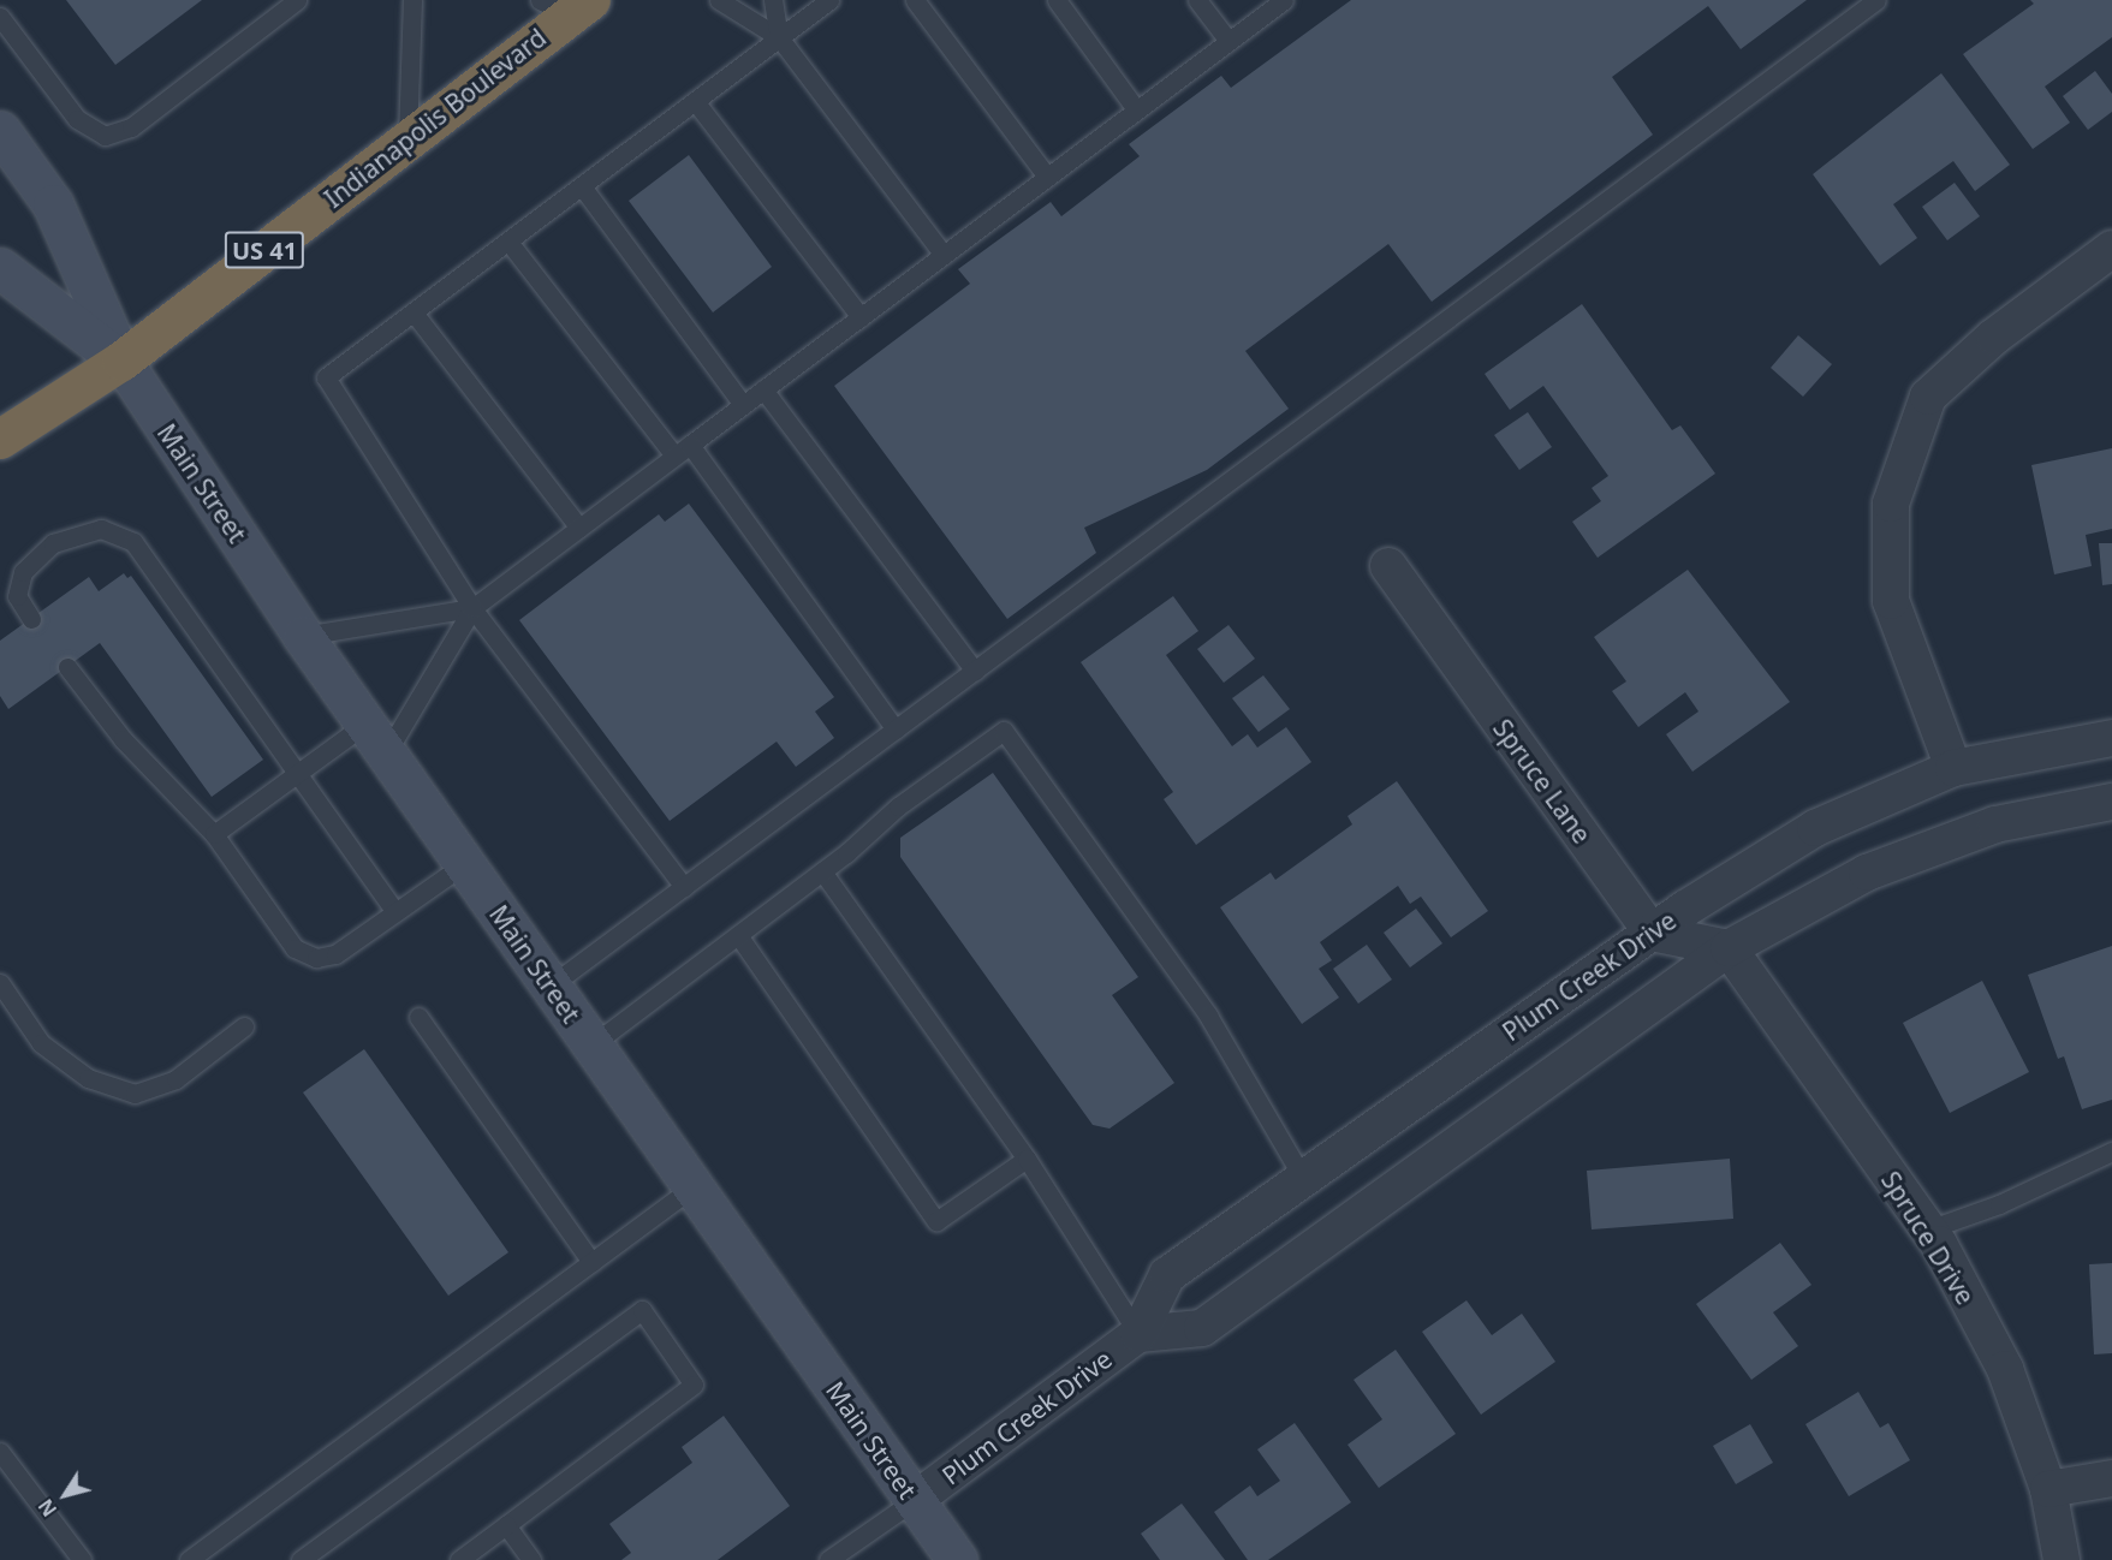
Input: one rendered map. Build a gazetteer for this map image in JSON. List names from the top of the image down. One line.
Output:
{"streets":{"highway":["Indianapolis Boulevard","US 41"],"street":["Main Street","Spruce Lane","Plum Creek Drive","Spruce Drive"]},"crossings":[["Indianapolis Boulevard","Main Street"],["Main Street","Plum Creek Drive"],["Spruce Lane","Plum Creek Drive"],["Plum Creek Drive","Spruce Drive"]],"north":"bottom left"}
